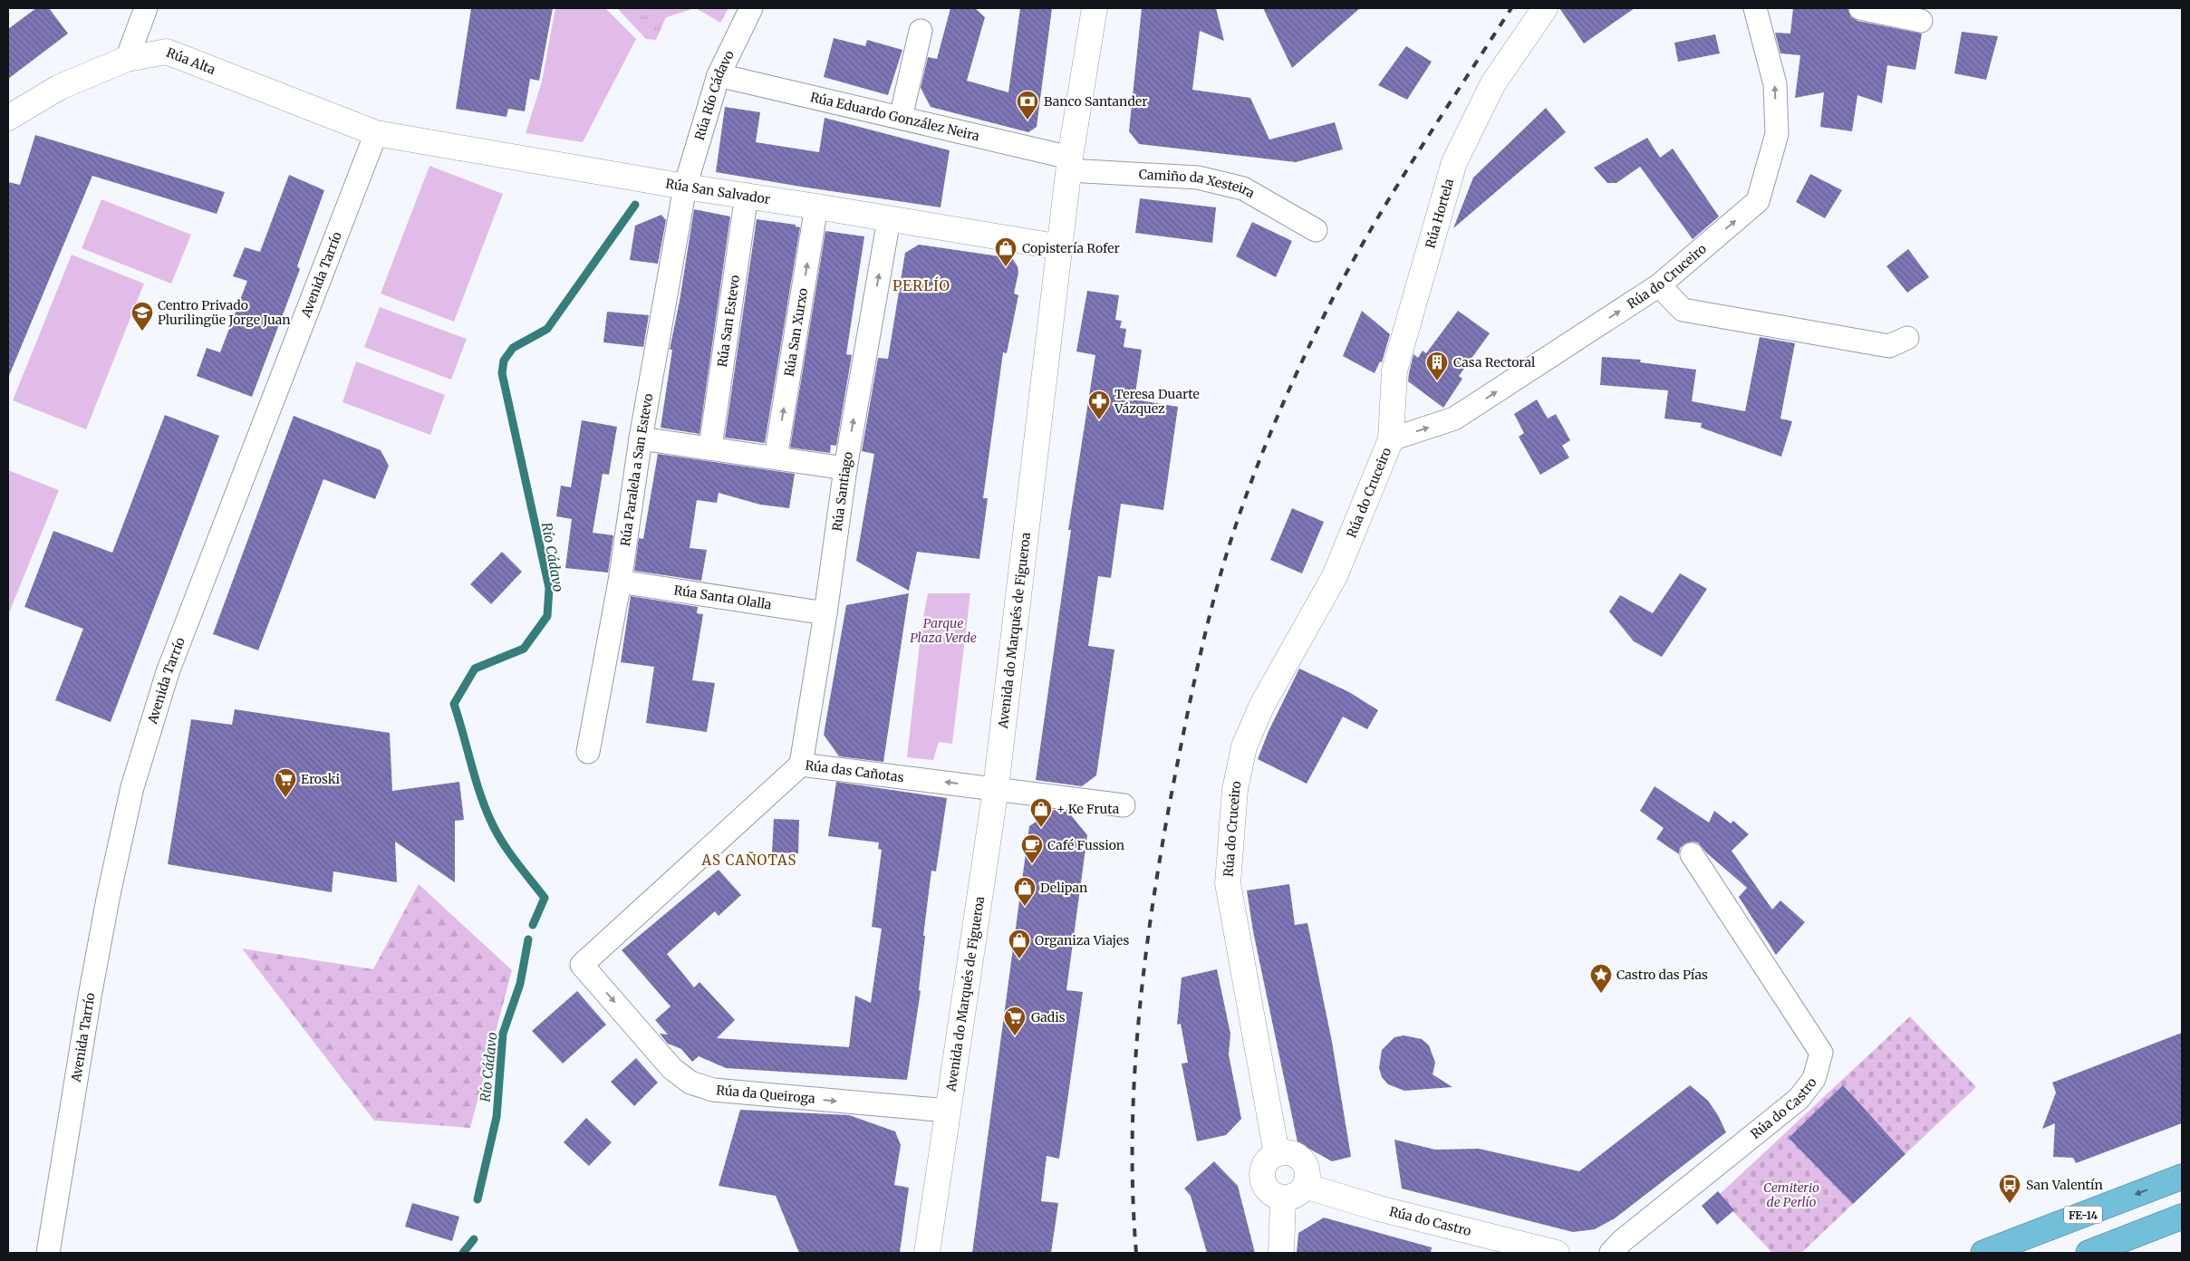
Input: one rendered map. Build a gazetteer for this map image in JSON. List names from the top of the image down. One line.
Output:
{"streets":{"highway":["FE-14"],"street":["Rúa Alta","Rúa Río Cádavo","Rúa Eduardo González Neira","Camiño da Xesteira","Rúa San Salvador","Rúa Hortela","Avenida Tarrío","Rúa do Cruceiro","Rúa San Estevo","Rúa San Xurxo","Rúa Paralela a San Estevo","Rúa Santiago","Rúa Santa Olalla","Avenida do Marqués de Figueroa","Rúa das Cañotas","Rúa da Queiroga","Rúa do Castro"]},"crossings":[["Rúa Alta","Rúa San Salvador"],["Rúa Alta","Avenida Tarrío"],["Rúa Río Cádavo","Rúa Eduardo González Neira"],["Rúa Río Cádavo","Rúa San Salvador"],["Rúa Río Cádavo","Rúa Paralela a San Estevo"],["Rúa Eduardo González Neira","Camiño da Xesteira"],["Rúa Eduardo González Neira","Avenida do Marqués de Figueroa"],["Camiño da Xesteira","Avenida do Marqués de Figueroa"],["Rúa San Salvador","Avenida Tarrío"],["Rúa San Salvador","Rúa San Estevo"],["Rúa San Salvador","Rúa San Xurxo"],["Rúa San Salvador","Rúa Paralela a San Estevo"],["Rúa San Salvador","Rúa Santiago"],["Rúa San Salvador","Avenida do Marqués de Figueroa"],["Rúa Hortela","Rúa do Cruceiro"],["Rúa do Cruceiro","Rúa do Castro"],["Rúa Paralela a San Estevo","Rúa Santa Olalla"],["Rúa Santiago","Rúa Santa Olalla"],["Rúa Santiago","Rúa das Cañotas"],["Avenida do Marqués de Figueroa","Rúa das Cañotas"],["Avenida do Marqués de Figueroa","Rúa da Queiroga"],["Rúa das Cañotas","Rúa da Queiroga"]],"one_way":["Rúa do Cruceiro","Rúa San Xurxo","Rúa Santiago","Rúa da Queiroga"],"districts":["PERLÍO","AS CAÑOTAS"],"water":["Río Cádavo"],"parks":["Parque Plaza Verde","Cemiterio de Perlío"],"places":{"bank":["Banco Santander"],"shop":["Copistería Rofer","+ Ke Fruta","Delipan","Organiza Viajes"],"school or university":["Centro Privado Plurilingüe Jorge Juan"],"building":["Casa Rectoral"],"pharmacy":["Teresa Duarte Vázquez"],"supermarket":["Eroski","Gadis"],"cafe":["Café Fussion"],"place":["Castro das Pías"],"bus stop":["San Valentín"]}}
